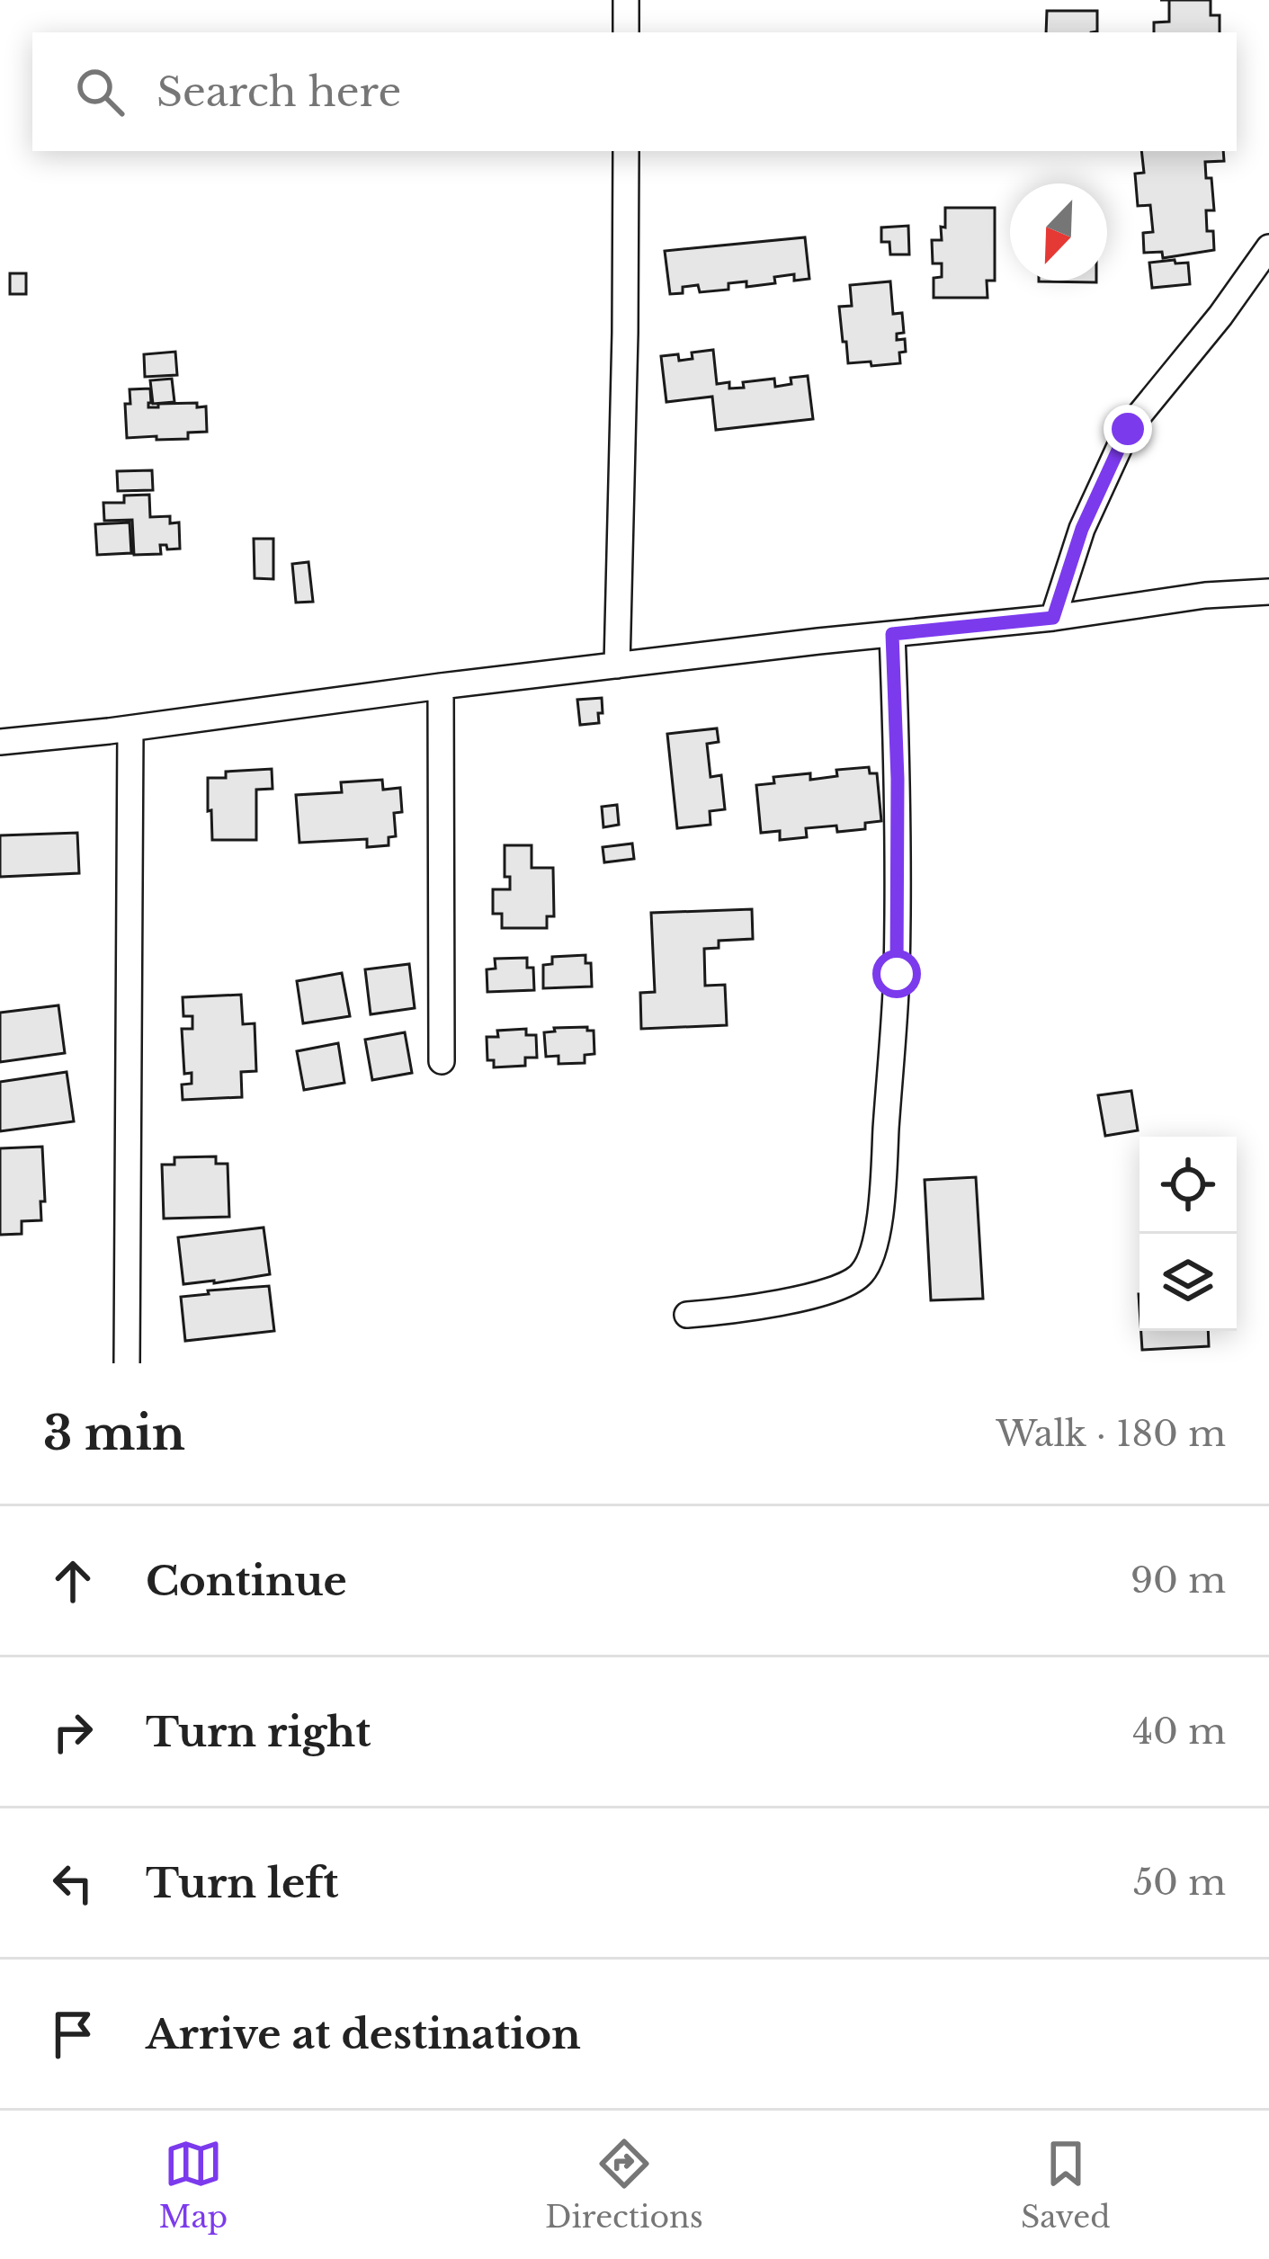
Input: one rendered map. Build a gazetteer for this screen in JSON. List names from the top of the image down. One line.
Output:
{"north":"bottom left","page":{"search":"Search here","heading":["3 min","Walk · 180 m"],"list":[["Continue","90 m"],["Turn right","40 m"],["Turn left","50 m"],"Arrive at destination"],"nav":["Map","Directions","Saved"]}}
